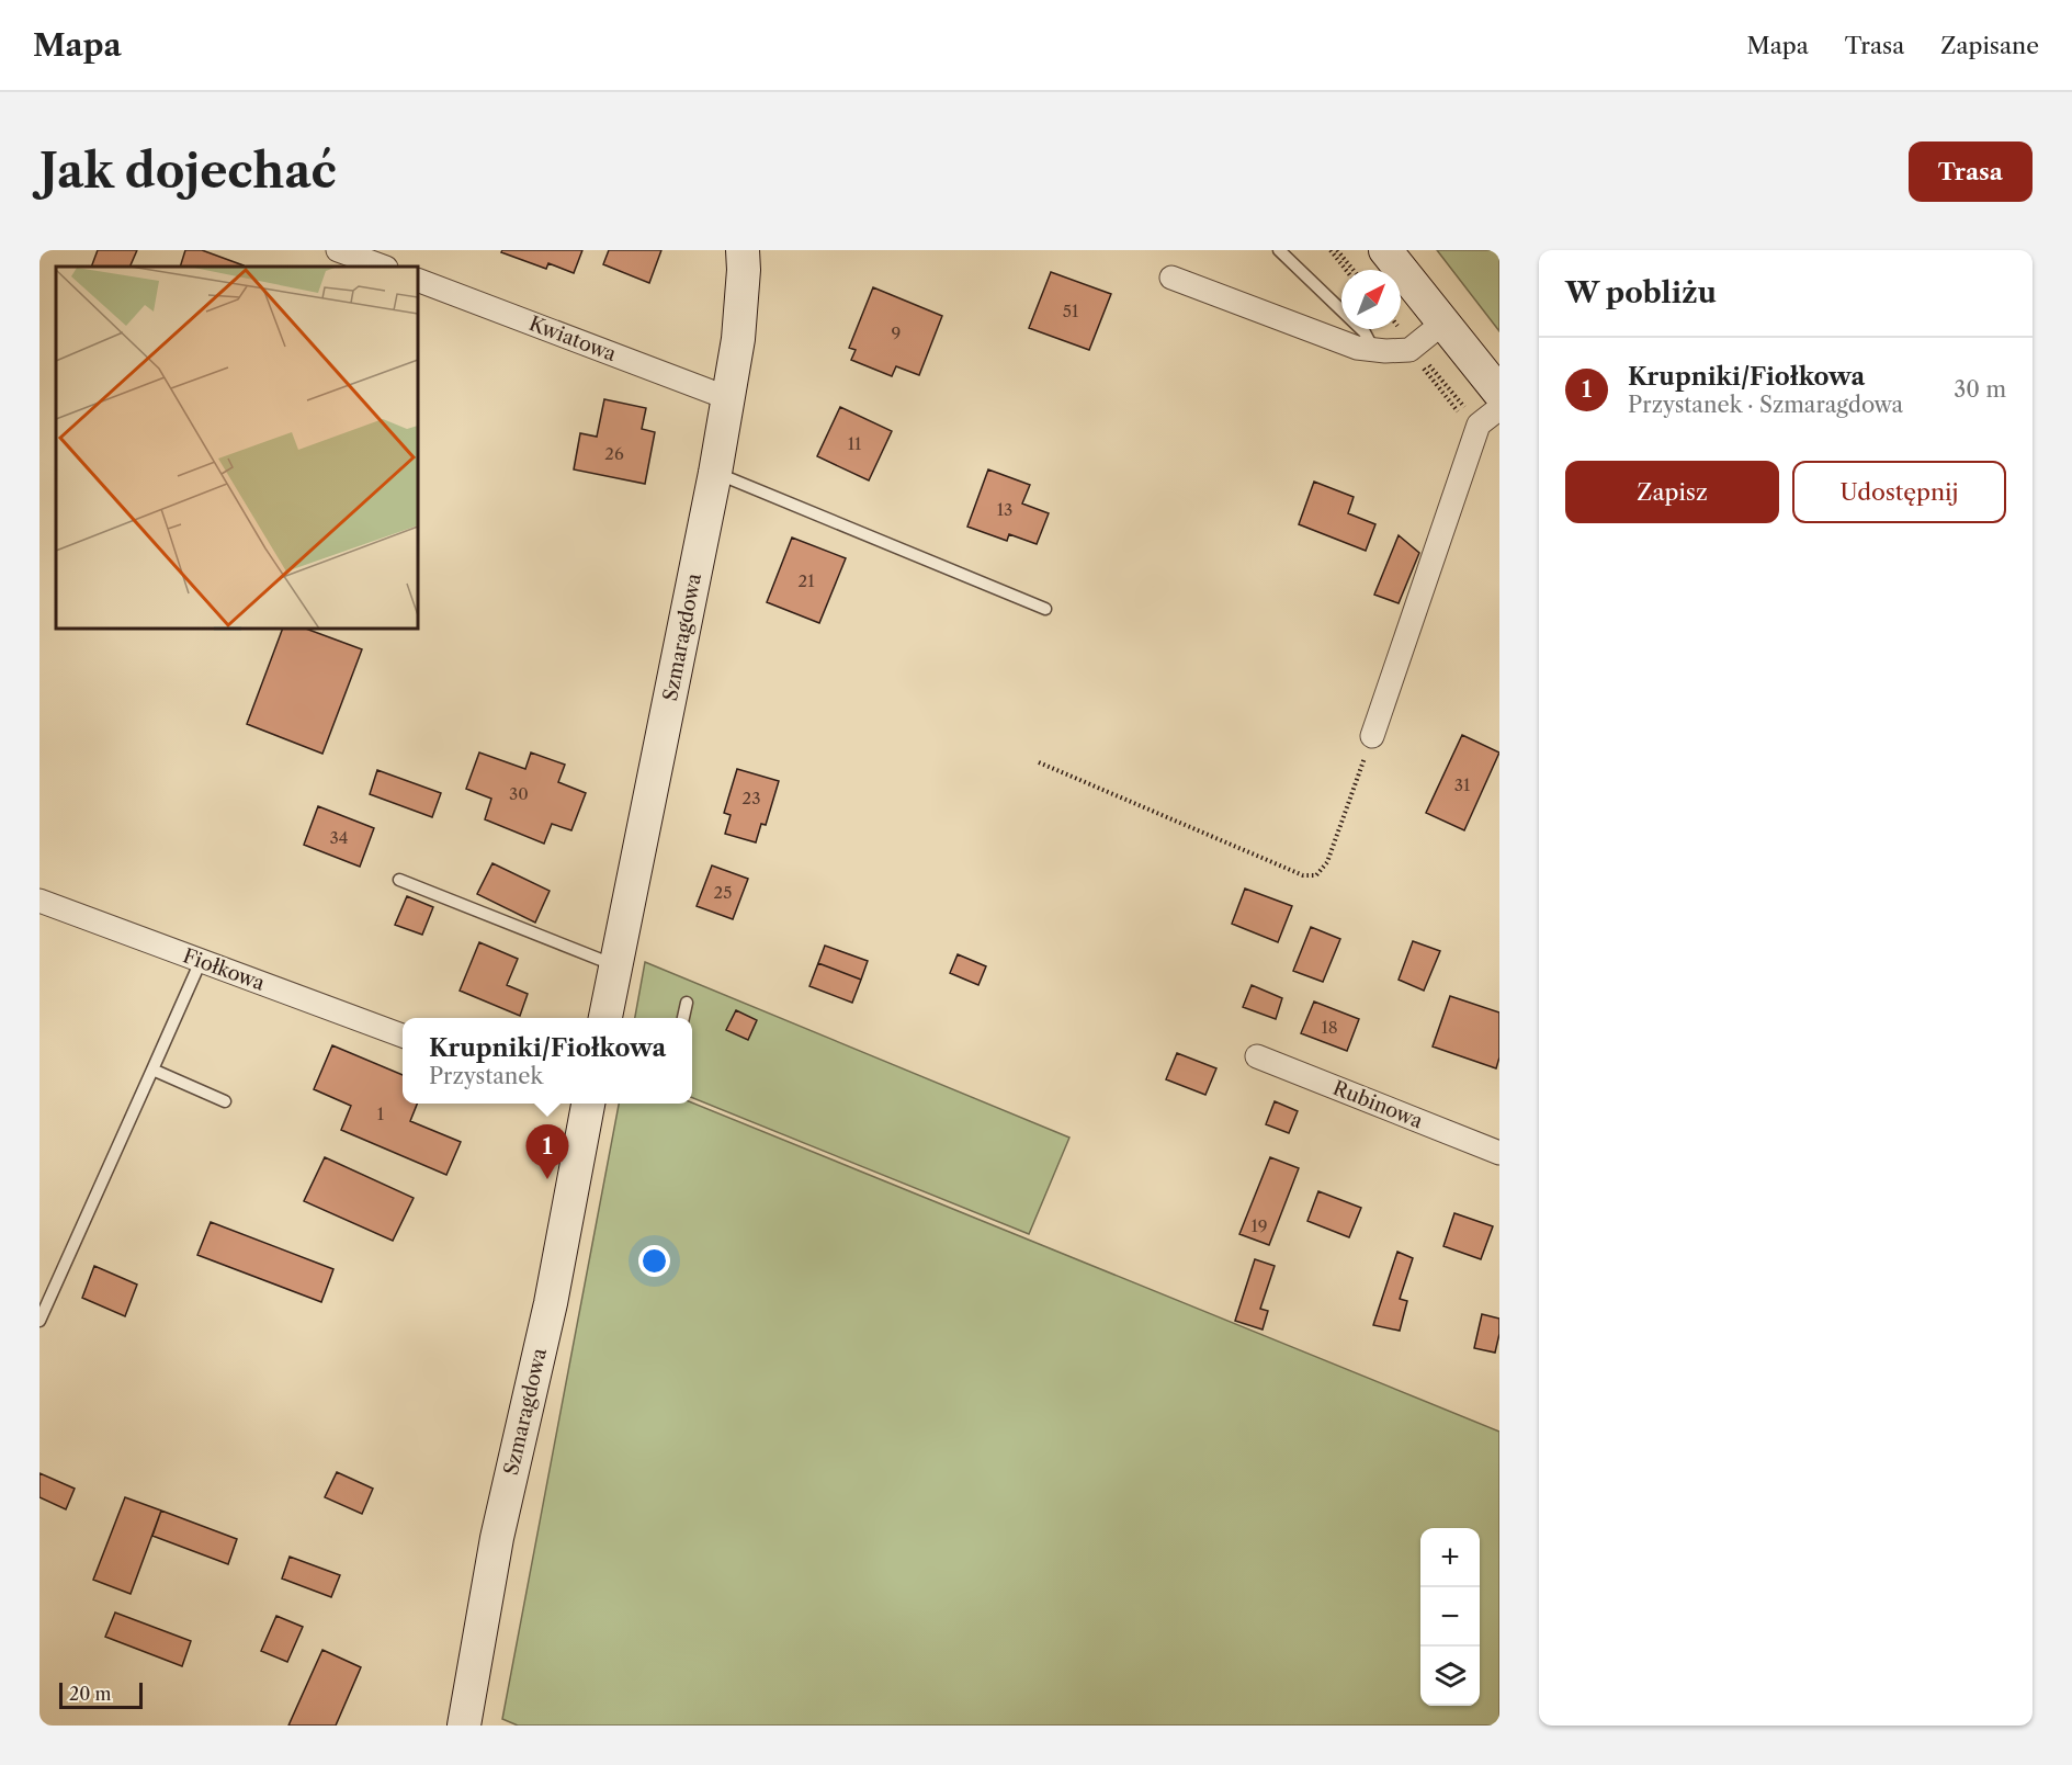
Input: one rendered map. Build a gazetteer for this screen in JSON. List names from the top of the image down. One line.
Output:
{"streets":{"street":["Kwiatowa","Szmaragdowa","Fiołkowa","Rubinowa"]},"crossings":[["Kwiatowa","Szmaragdowa"]],"house_numbers":["51","9","11","26","13","21","31","30","23","34","25","18","1","19"],"scale_bar":"20 m","north":"top right","page":{"header":"Mapa","nav":["Mapa","Trasa","Zapisane"],"buttons":["Trasa",["Zapisz","Udostępnij"]],"title":"Jak dojechać","heading":"W pobliżu","list":[{"mark":"1","name":"Krupniki/Fiołkowa","note":"Przystanek · Szmaragdowa","value":"30 m"}],"popup":["Krupniki/Fiołkowa","Przystanek"],"pins":"1","map_buttons":["+","−"],"scale":"20 m"}}
